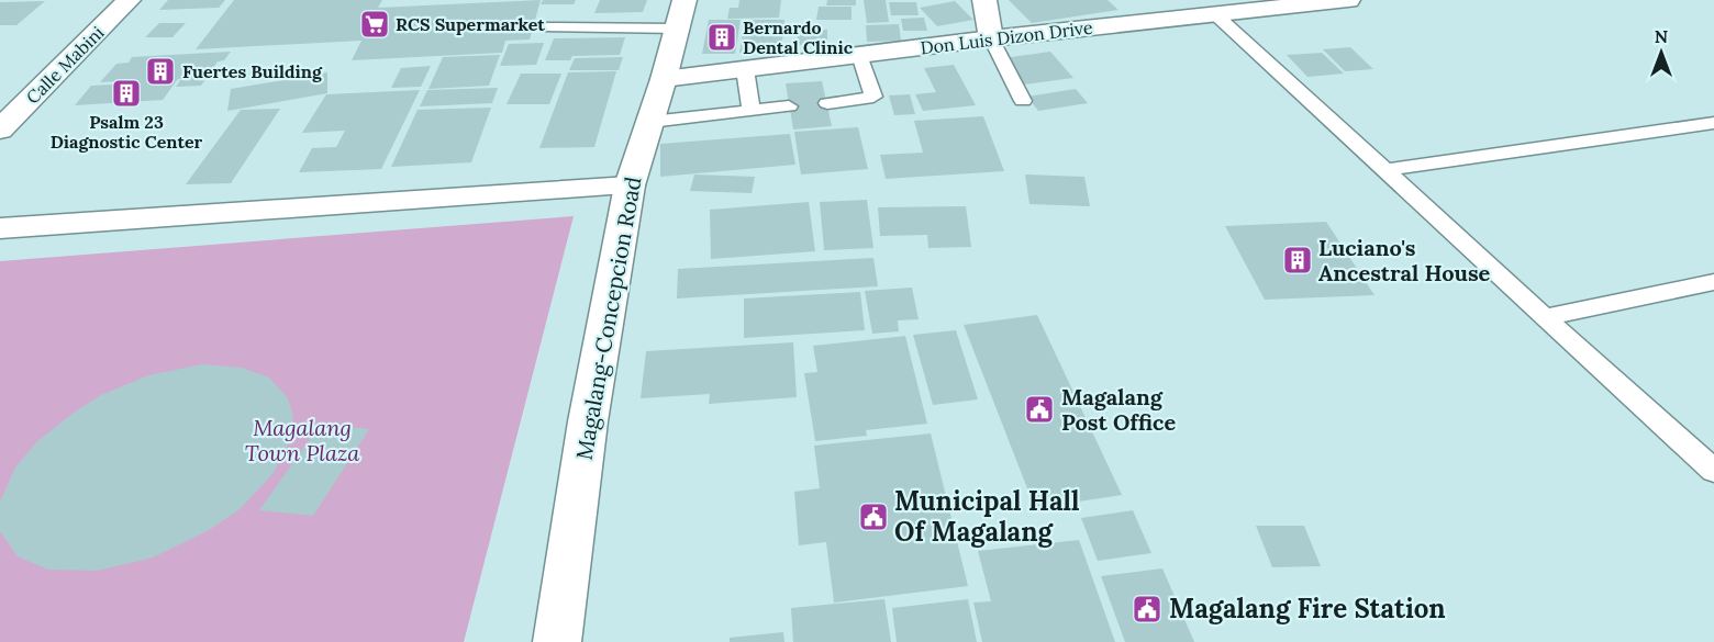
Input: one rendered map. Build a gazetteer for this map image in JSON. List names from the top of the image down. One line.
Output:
{"streets":{"street":["Don Luis Dizon Drive","Calle Mabini","Magalang-Concepcion Road"]},"crossings":[["Don Luis Dizon Drive","Magalang-Concepcion Road"]],"parks":["Magalang Town Plaza"],"places":{"supermarket":["RCS Supermarket"],"building":["Bernardo Dental Clinic","Fuertes Building","Psalm 23 Diagnostic Center","Luciano's Ancestral House"],"public building":["Magalang Post Office","Municipal Hall Of Magalang","Magalang Fire Station"]},"north":"top"}
